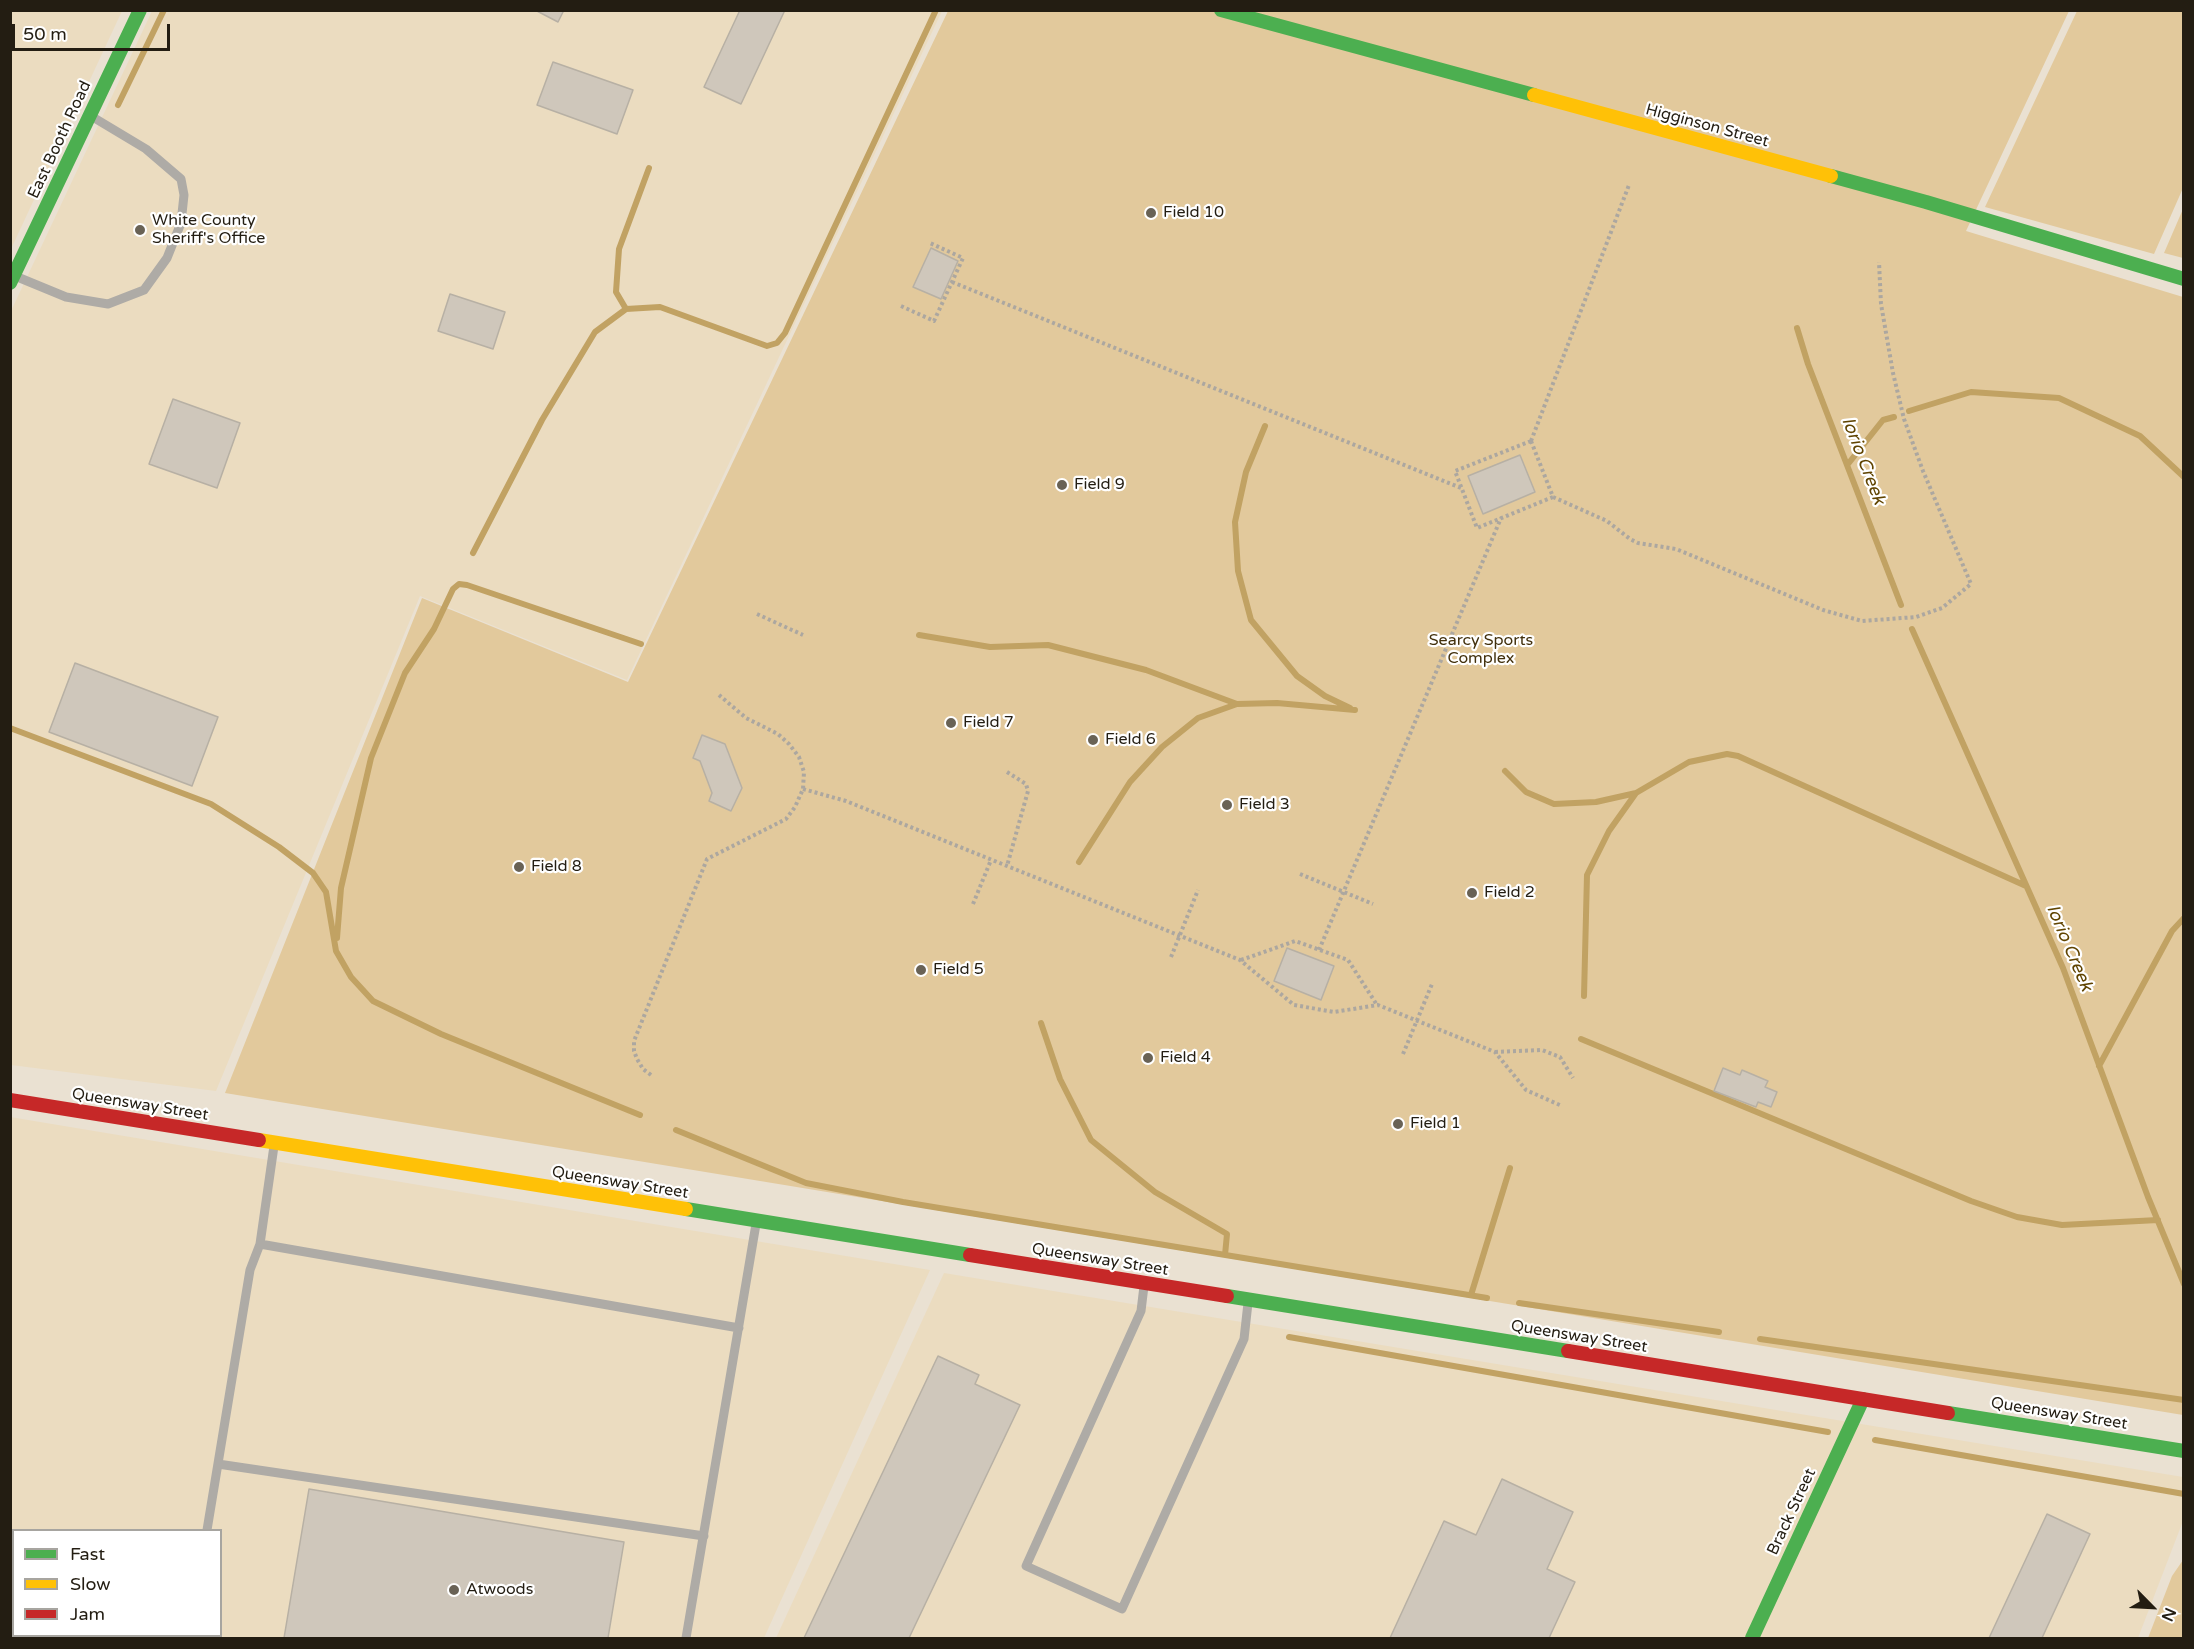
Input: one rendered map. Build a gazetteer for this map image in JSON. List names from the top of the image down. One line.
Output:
{"streets":{"street":["Higginson Street","East Booth Road","Queensway Street","Brack Street"]},"crossings":[["Queensway Street","Brack Street"]],"water":["Iorio Creek"],"parks":["Searcy Sports Complex"],"places":["Field 10","White County Sheriff's Office","Field 9","Field 7","Field 6","Field 3","Field 8","Field 2","Field 5","Field 4","Field 1","Atwoods"],"legend":["Fast","Slow","Jam"],"scale_bar":"50 m","north":"bottom right"}
